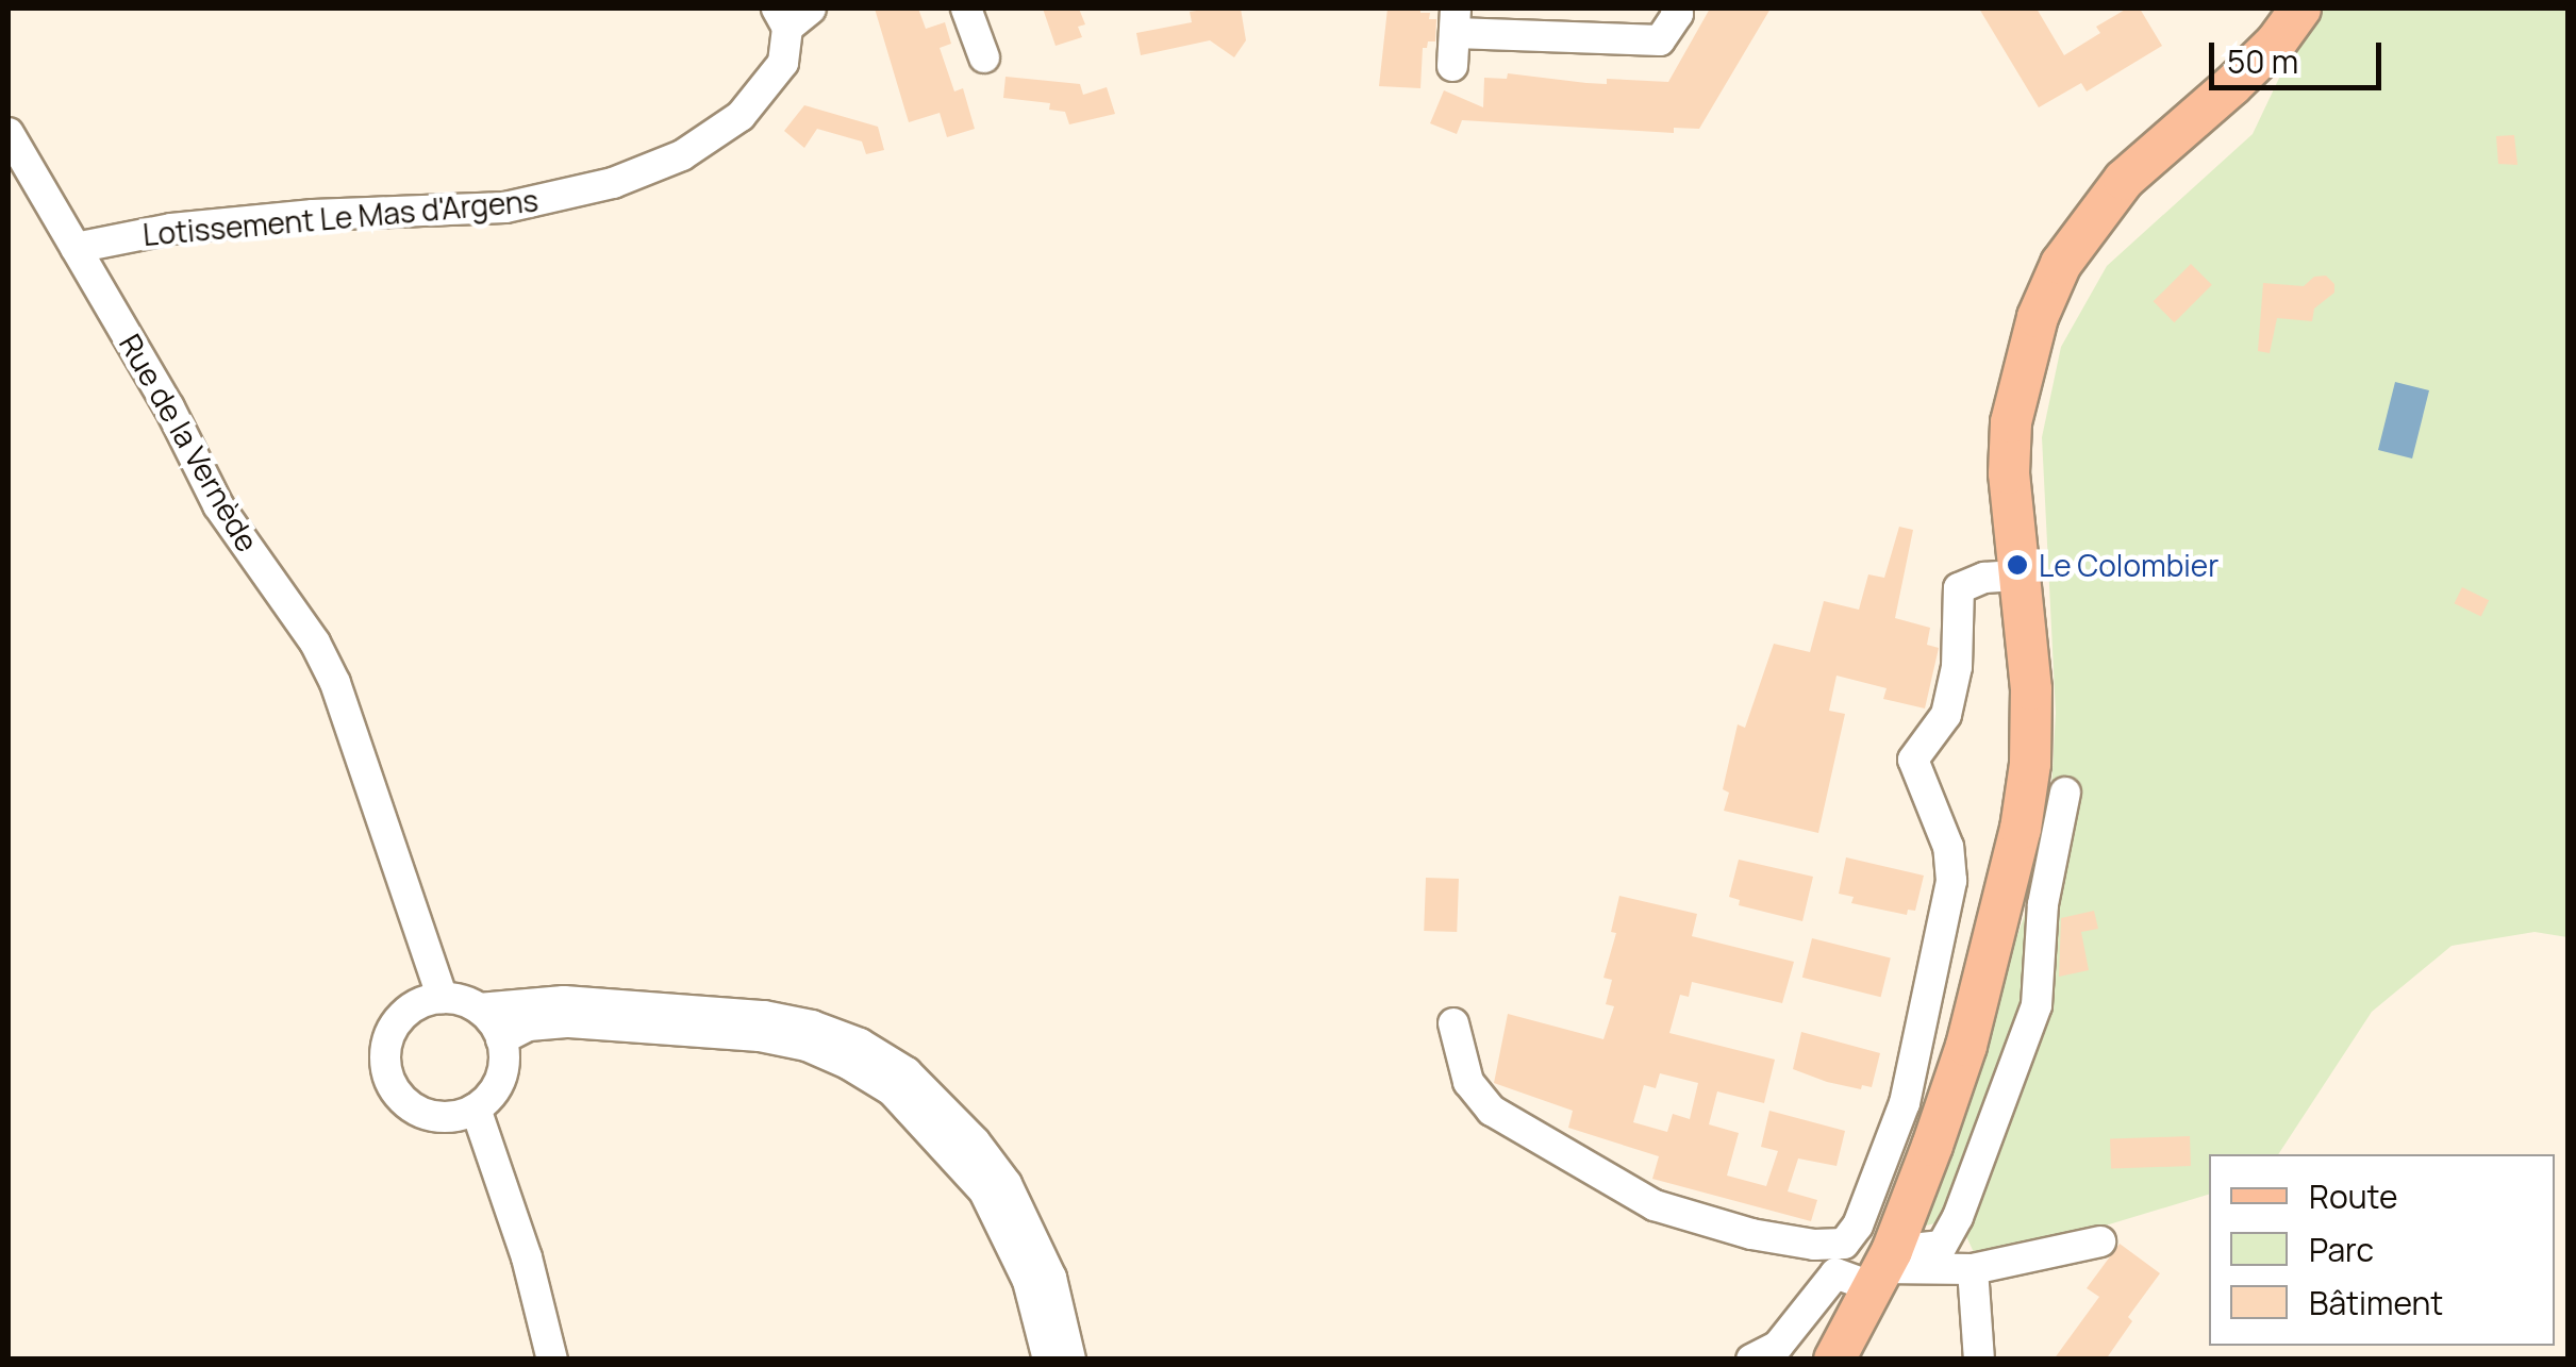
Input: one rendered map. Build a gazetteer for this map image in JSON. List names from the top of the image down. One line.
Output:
{"streets":{"street":["Lotissement Le Mas d'Argens","Rue de la Vernède"]},"crossings":[["Lotissement Le Mas d'Argens","Rue de la Vernède"]],"places":["Le Colombier"],"legend":["Route","Parc","Bâtiment"],"scale_bar":"50 m"}
